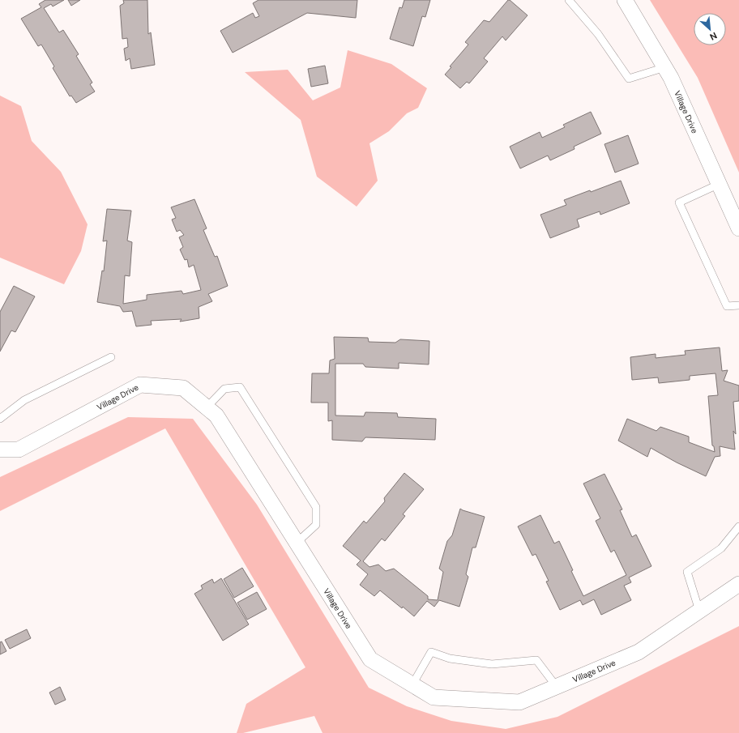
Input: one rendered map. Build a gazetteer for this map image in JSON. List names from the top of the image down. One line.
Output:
{"streets":{"street":["Village Drive"]},"north":"bottom right"}
